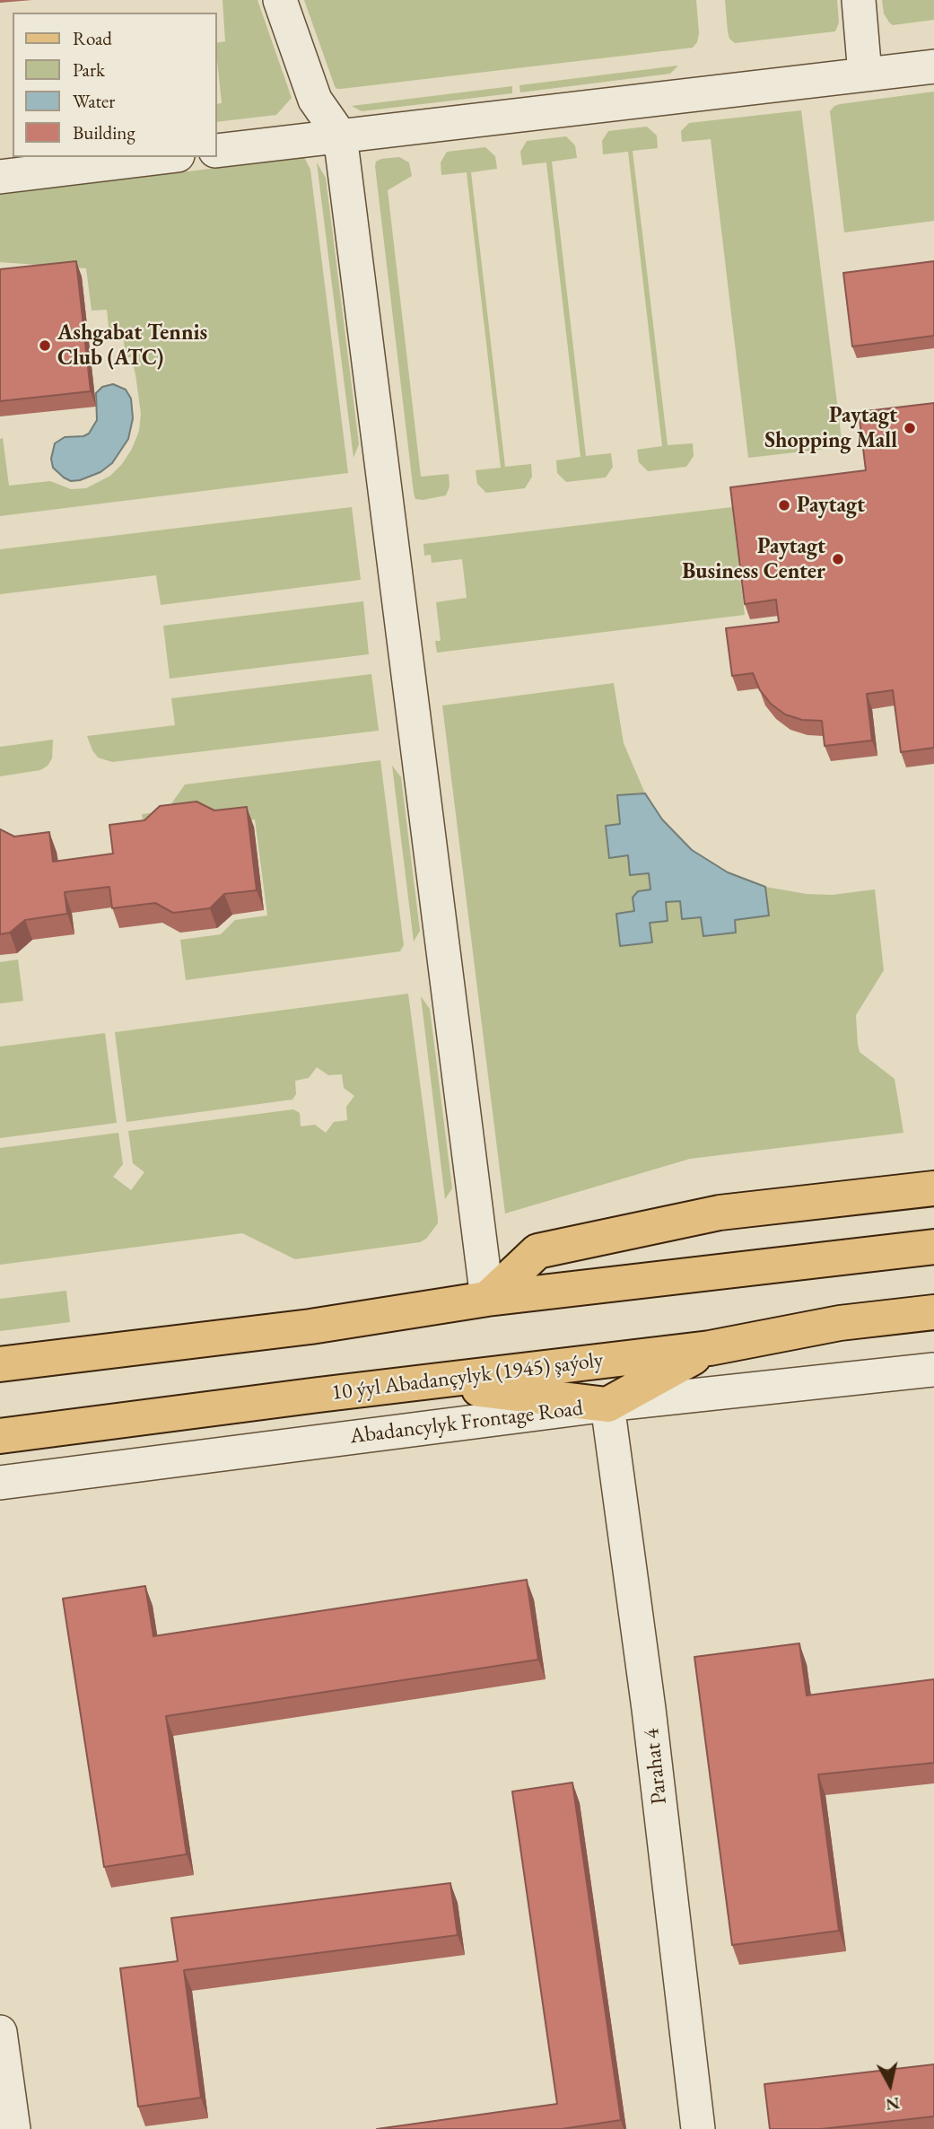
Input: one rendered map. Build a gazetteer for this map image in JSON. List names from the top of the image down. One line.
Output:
{"streets":{"main road":["10 ýyl Abadançylyk (1945) şaýoly"],"street":["Abadancylyk Frontage Road","Parahat 4"]},"crossings":[["Abadancylyk Frontage Road","Parahat 4"]],"places":["Ashgabat Tennis Club (ATC)","Paytagt Shopping Mall","Paytagt","Paytagt Business Center"],"legend":["Road","Park","Water","Building"],"north":"bottom"}
